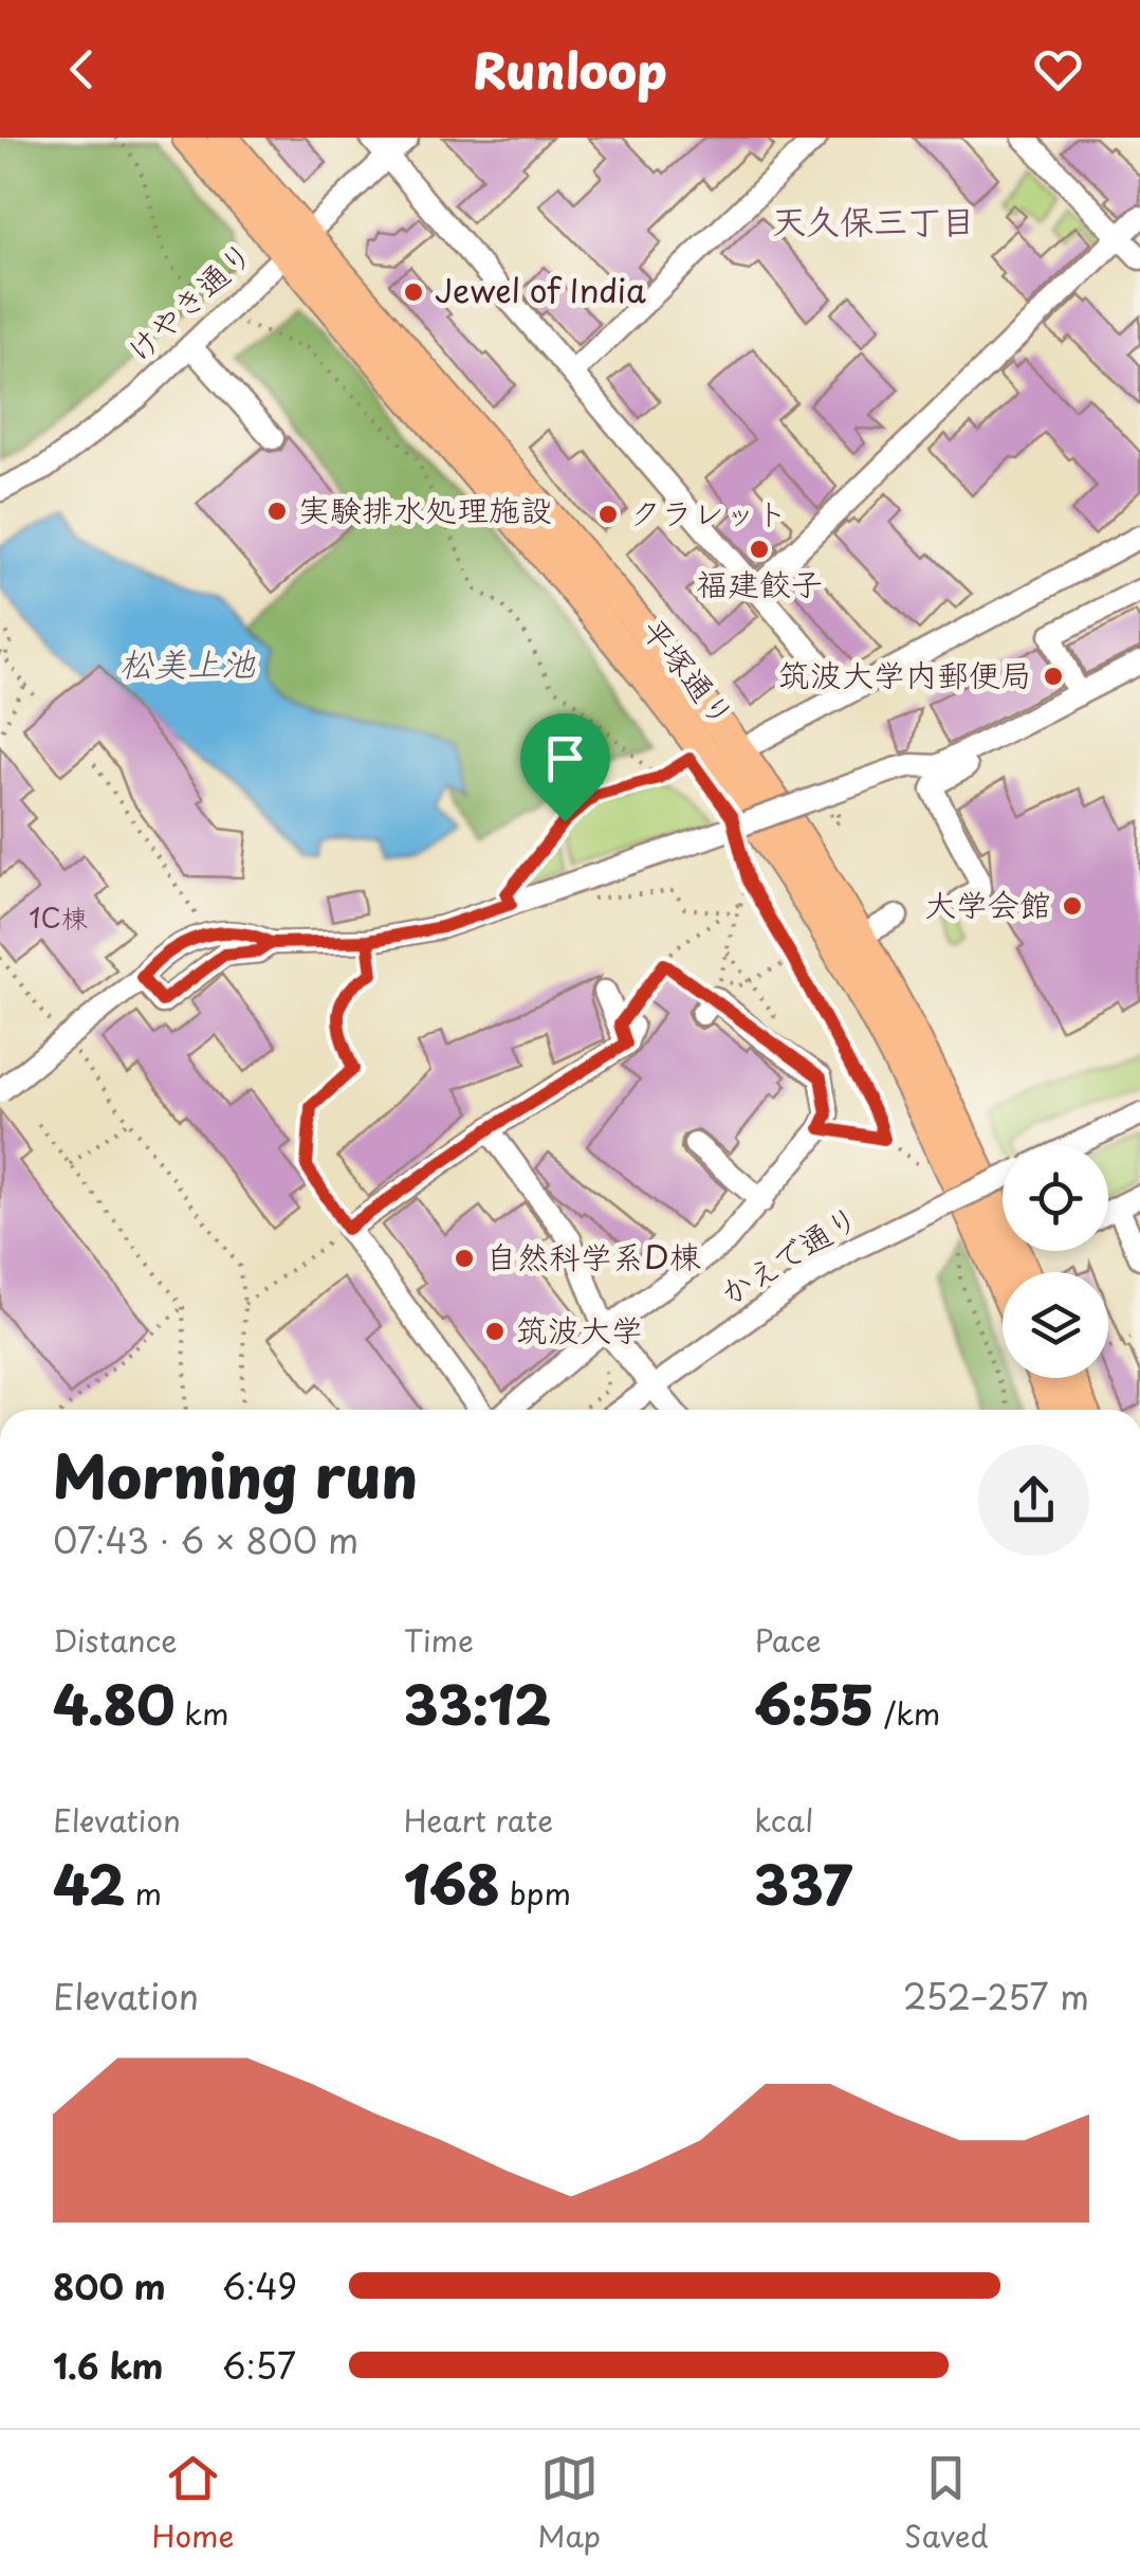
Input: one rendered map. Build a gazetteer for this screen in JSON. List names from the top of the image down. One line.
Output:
{"streets":{"main road":["平塚通り"],"street":["けやき通り","かえで通り"]},"crossings":[["けやき通り","平塚通り"]],"districts":["天久保三丁目"],"water":["松美上池"],"places":["Jewel of India","実験排水処理施設","クラレット","福建餃子","筑波大学内郵便局","大学会館","自然科学系D棟","筑波大学"],"house_numbers":["1C棟"],"page":{"header":"Runloop","heading":["Morning run","07:43 · 6 × 800 m"],"stats":[["Distance","4.80 km"],["Time","33:12"],["Pace","6:55 /km"],["Elevation","42 m"],["Heart rate","168 bpm"],["kcal","337"]],"chart":["Elevation","252–257 m"],"list":[{"name":"800 m","note":"6:49"},{"name":"1.6 km","note":"6:57"}],"tabs":["Home","Map","Saved"]}}
